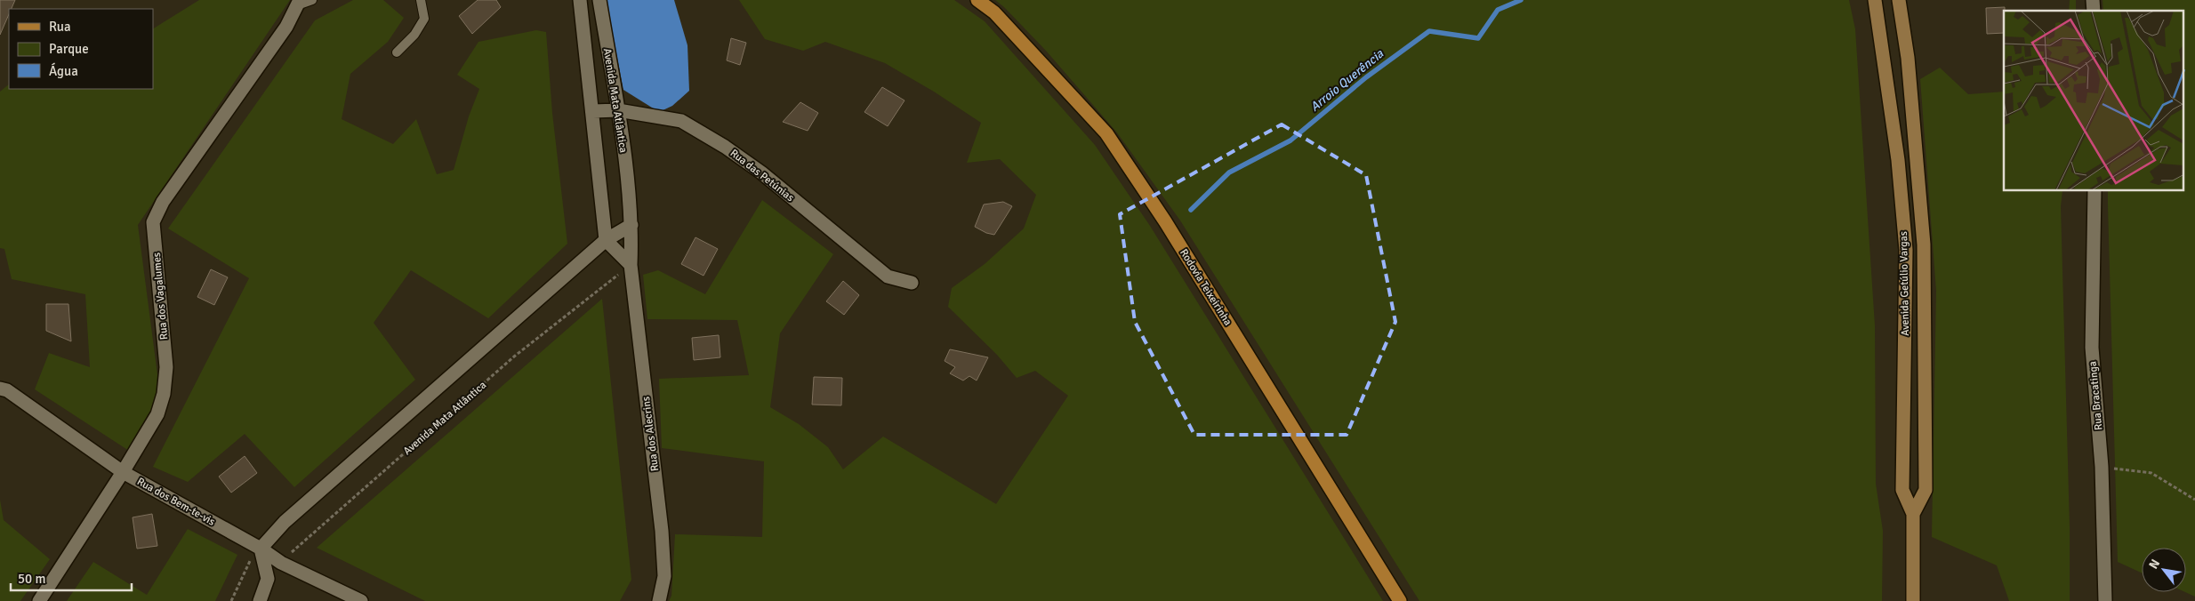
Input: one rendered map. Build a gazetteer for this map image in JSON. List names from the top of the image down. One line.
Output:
{"streets":{"main road":["Avenida Getúlio Vargas","Rodovia Teixeirinha"],"street":["Avenida Mata Atlântica","Rua das Petúnias","Rua dos Vagalumes","Rua Bracatinga","Rua dos Alecrins","Rua dos Bem-te-vis"]},"crossings":[["Avenida Mata Atlântica","Rua das Petúnias"],["Avenida Mata Atlântica","Rua dos Alecrins"],["Avenida Mata Atlântica","Rua dos Bem-te-vis"],["Rua dos Vagalumes","Rua dos Bem-te-vis"]],"water":["Arroio Querência"],"legend":["Rua","Parque","Água"],"scale_bar":"50 m","north":"top left"}
